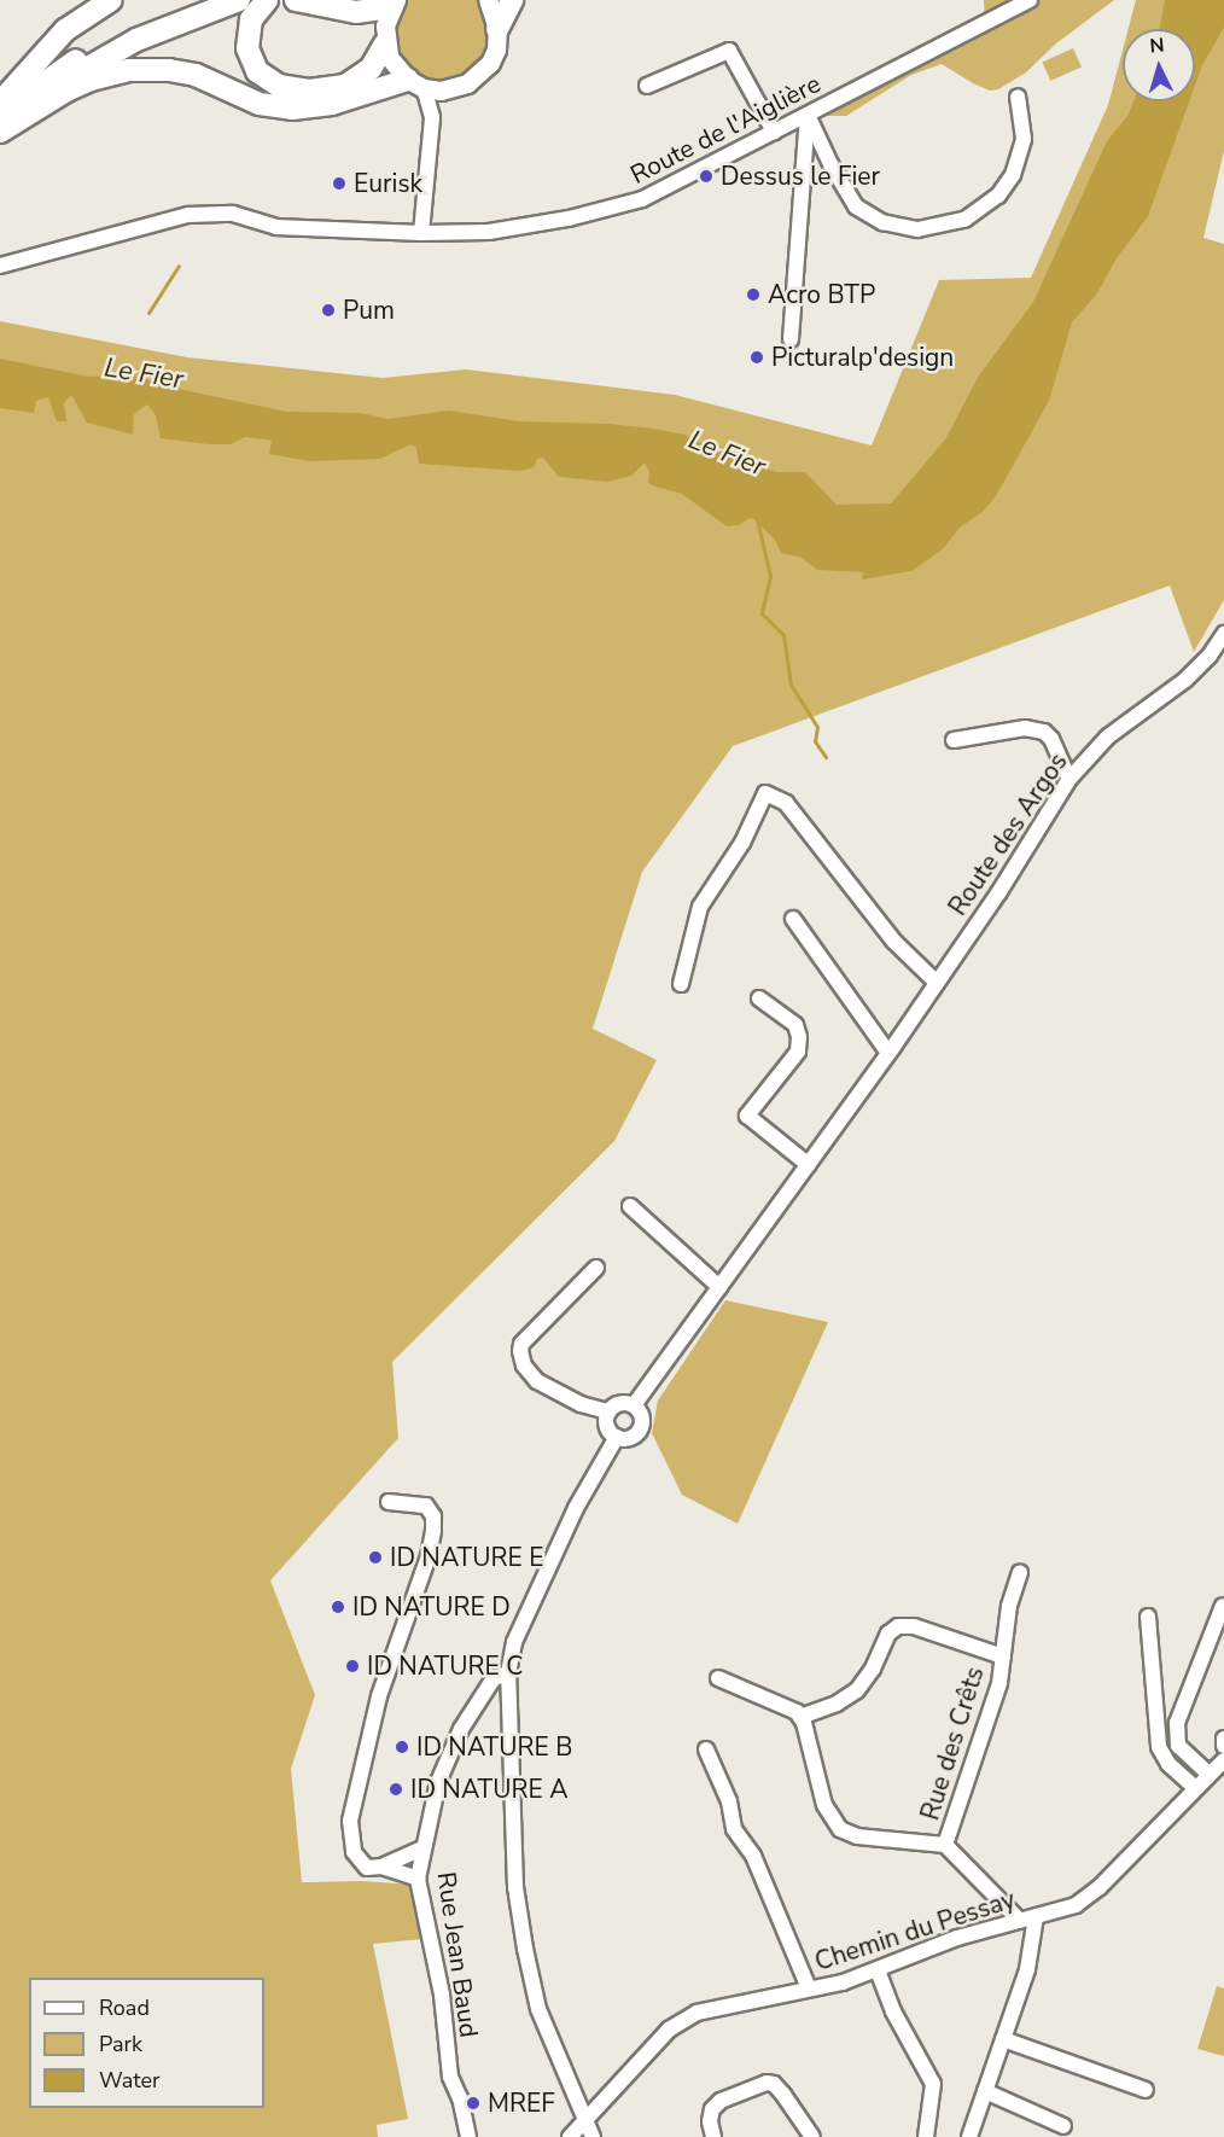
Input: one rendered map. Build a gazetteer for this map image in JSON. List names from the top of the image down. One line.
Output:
{"streets":{"street":["Route de l'Aiglière","Route des Argos","Rue des Crêts","Chemin du Pessay","Rue Jean Baud"]},"water":["Le Fier"],"places":["Dessus le Fier","Eurisk","Acro BTP","Pum","Picturalp'design","ID NATURE E","ID NATURE D","ID NATURE C","ID NATURE B","ID NATURE A","MREF"],"legend":["Road","Park","Water"],"north":"top"}
